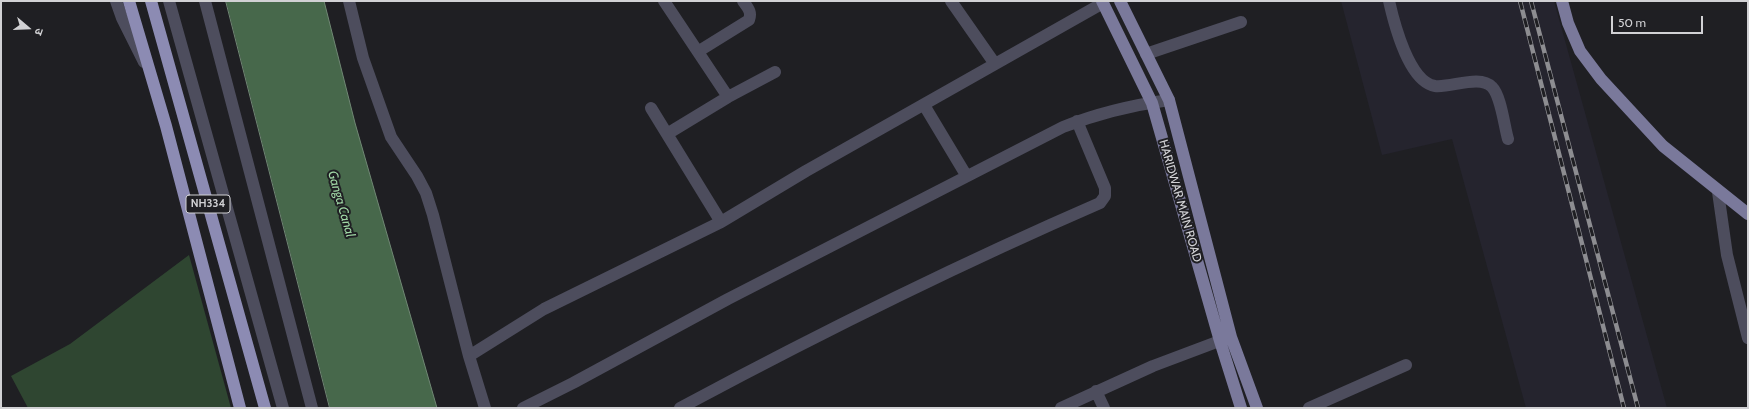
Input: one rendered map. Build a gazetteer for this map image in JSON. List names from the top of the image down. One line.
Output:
{"streets":{"highway":["NH334"],"main road":["HARIDWAR MAIN ROAD"]},"water":["Ganga Canal"],"scale_bar":"50 m","north":"right"}
